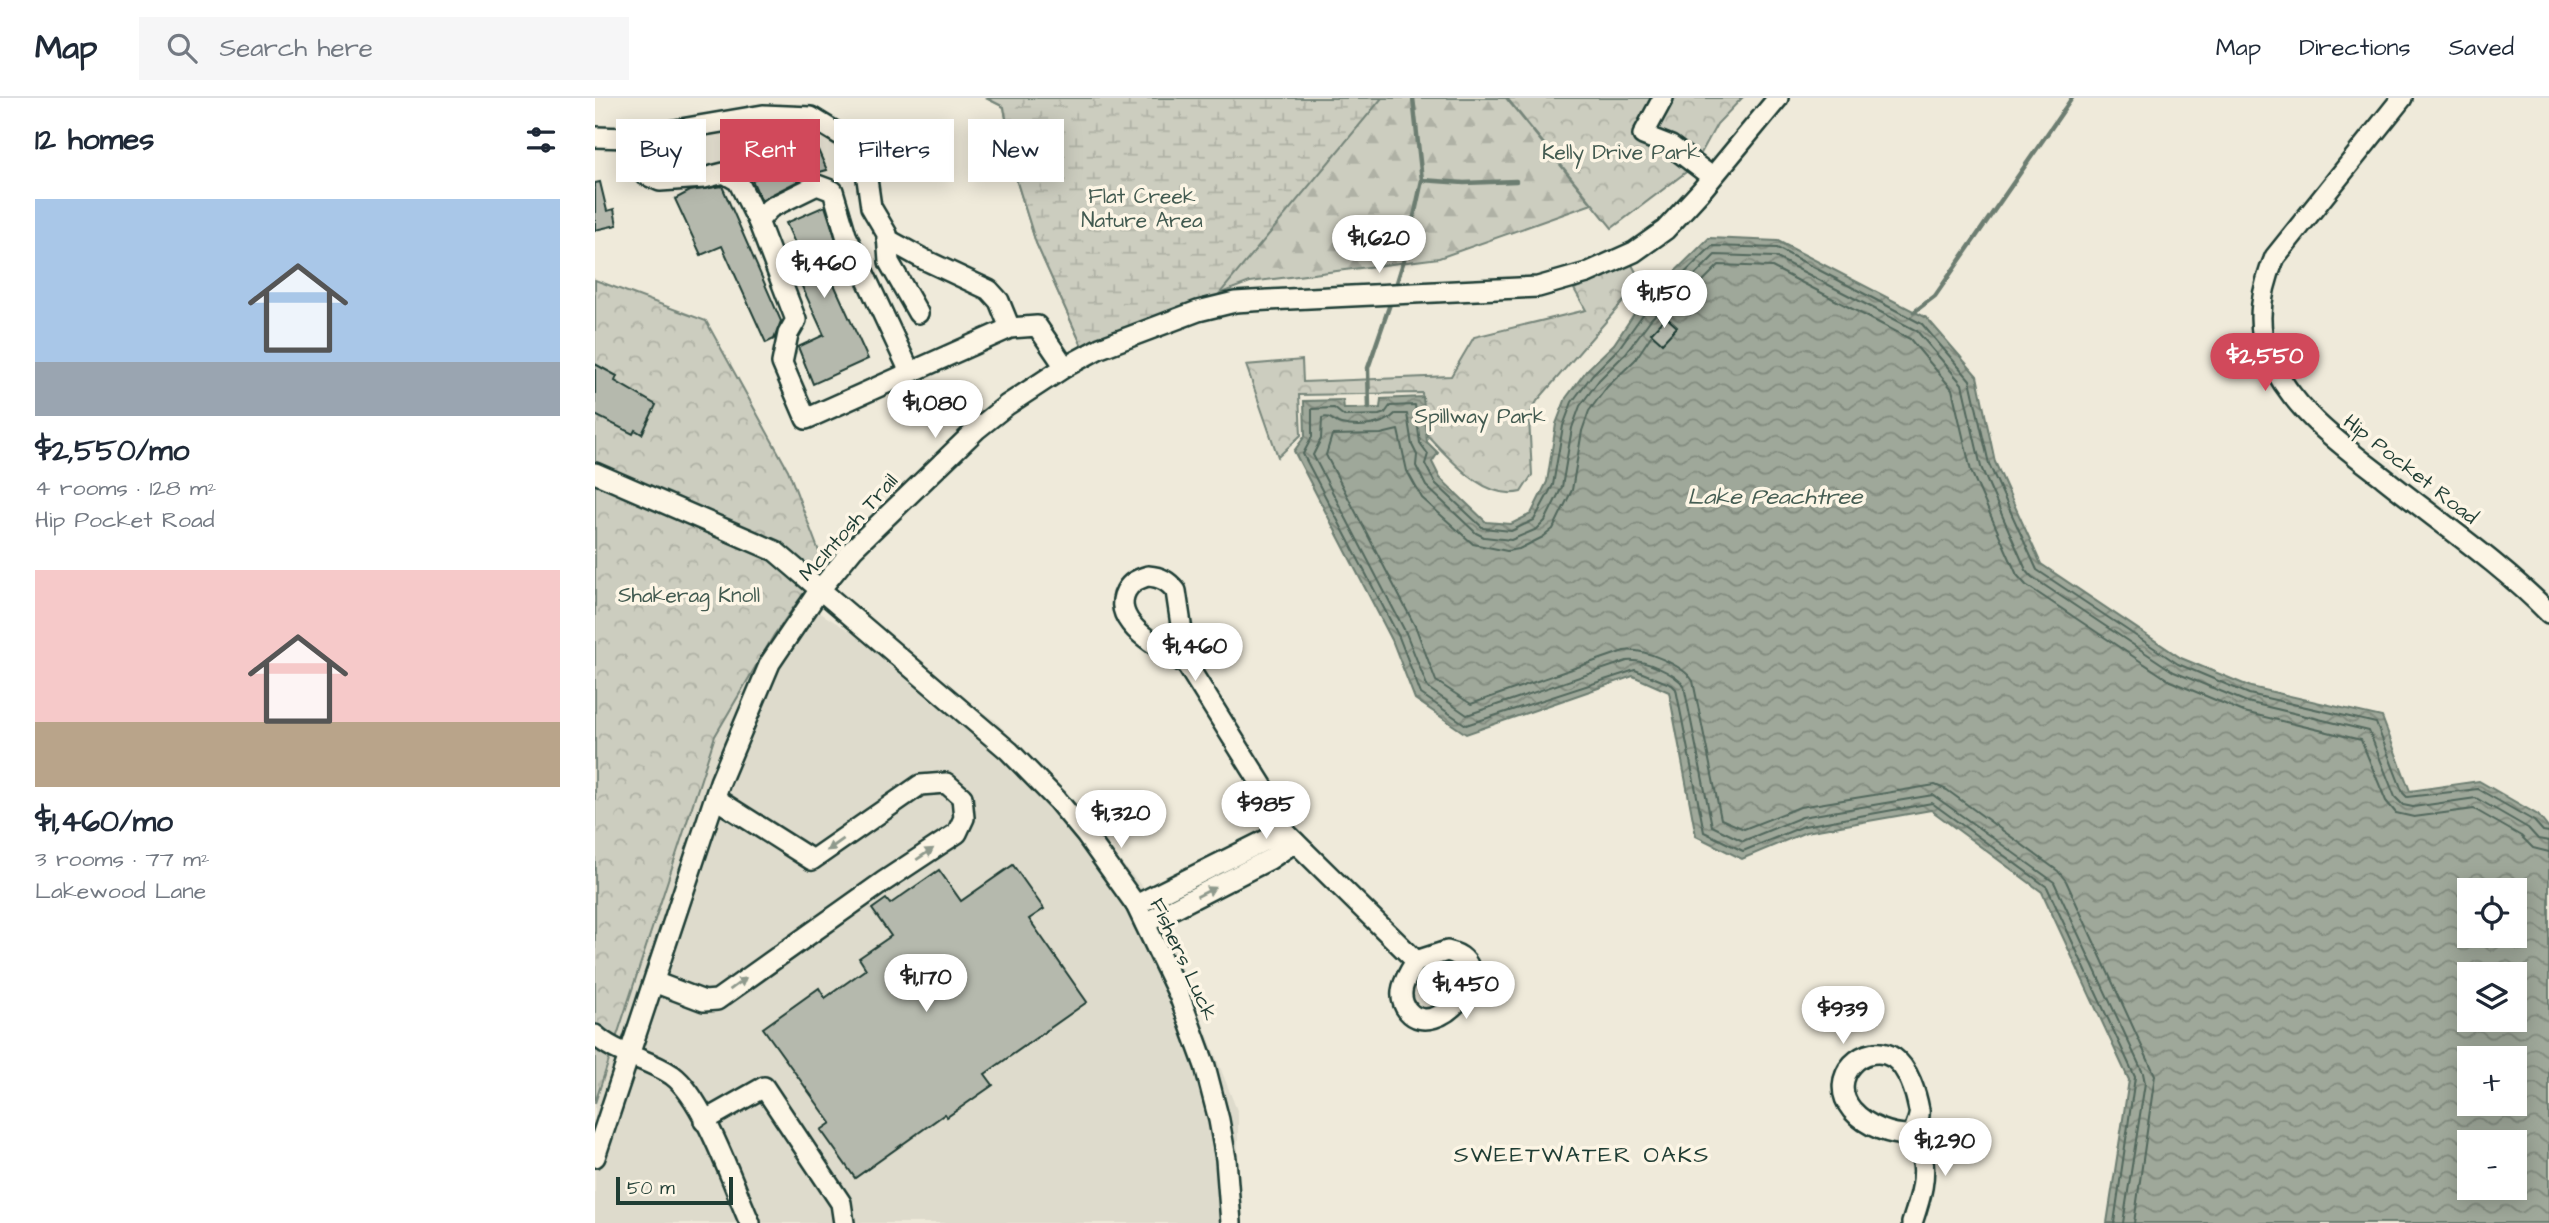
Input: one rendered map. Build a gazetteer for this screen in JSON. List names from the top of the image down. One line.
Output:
{"streets":{"street":["Hip Pocket Road","McIntosh Trail","Fishers Luck"]},"crossings":[["McIntosh Trail","Fishers Luck"]],"districts":["SWEETWATER OAKS"],"water":["Lake Peachtree"],"parks":["Kelly Drive Park","Flat Creek Nature Area","Spillway Park","Shakerag Knoll"],"scale_bar":"50 m","page":{"header":"Map","search":"Search here","nav":["Map","Directions","Saved"],"heading":"12 homes","chip":["Buy","Rent","Filters","New"],"list":[{"name":"$2,550/mo","note":"4 rooms · 128 m² · Hip Pocket Road"},{"name":"$1,460/mo","note":"3 rooms · 77 m² · Lakewood Lane"}],"price":["$1,620","$1,460","$1,150","$2,550","$1,080","$1,460","$985","$1,320","$1,170","$1,450","$939","$1,290"],"map_buttons":["+","−"],"scale":"50 m"}}
